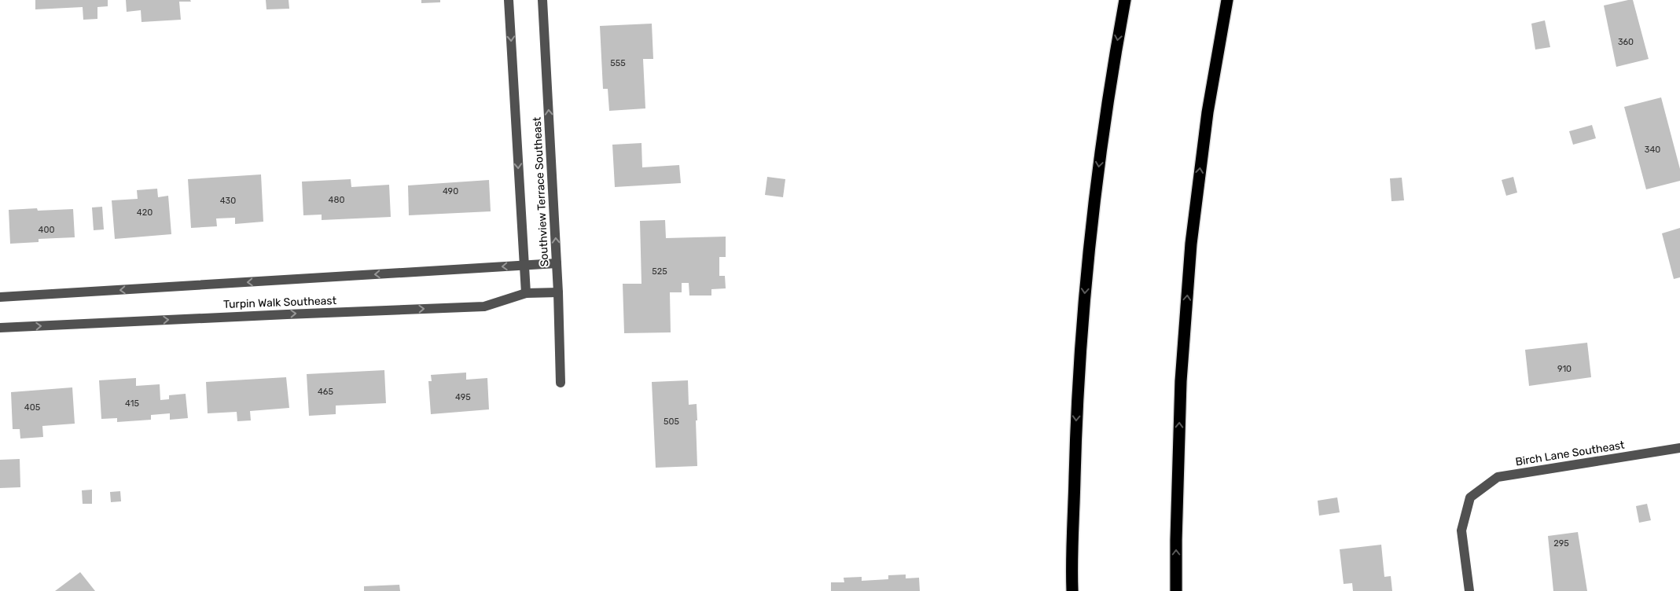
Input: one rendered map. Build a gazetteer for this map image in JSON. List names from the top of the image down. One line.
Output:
{"streets":{"street":["Southview Terrace Southeast","Turpin Walk Southeast","Birch Lane Southeast"]},"crossings":[["Southview Terrace Southeast","Turpin Walk Southeast"]],"house_numbers":["360","555","340","490","480","430","420","400","525","910","465","495","415","405","505","295"]}
